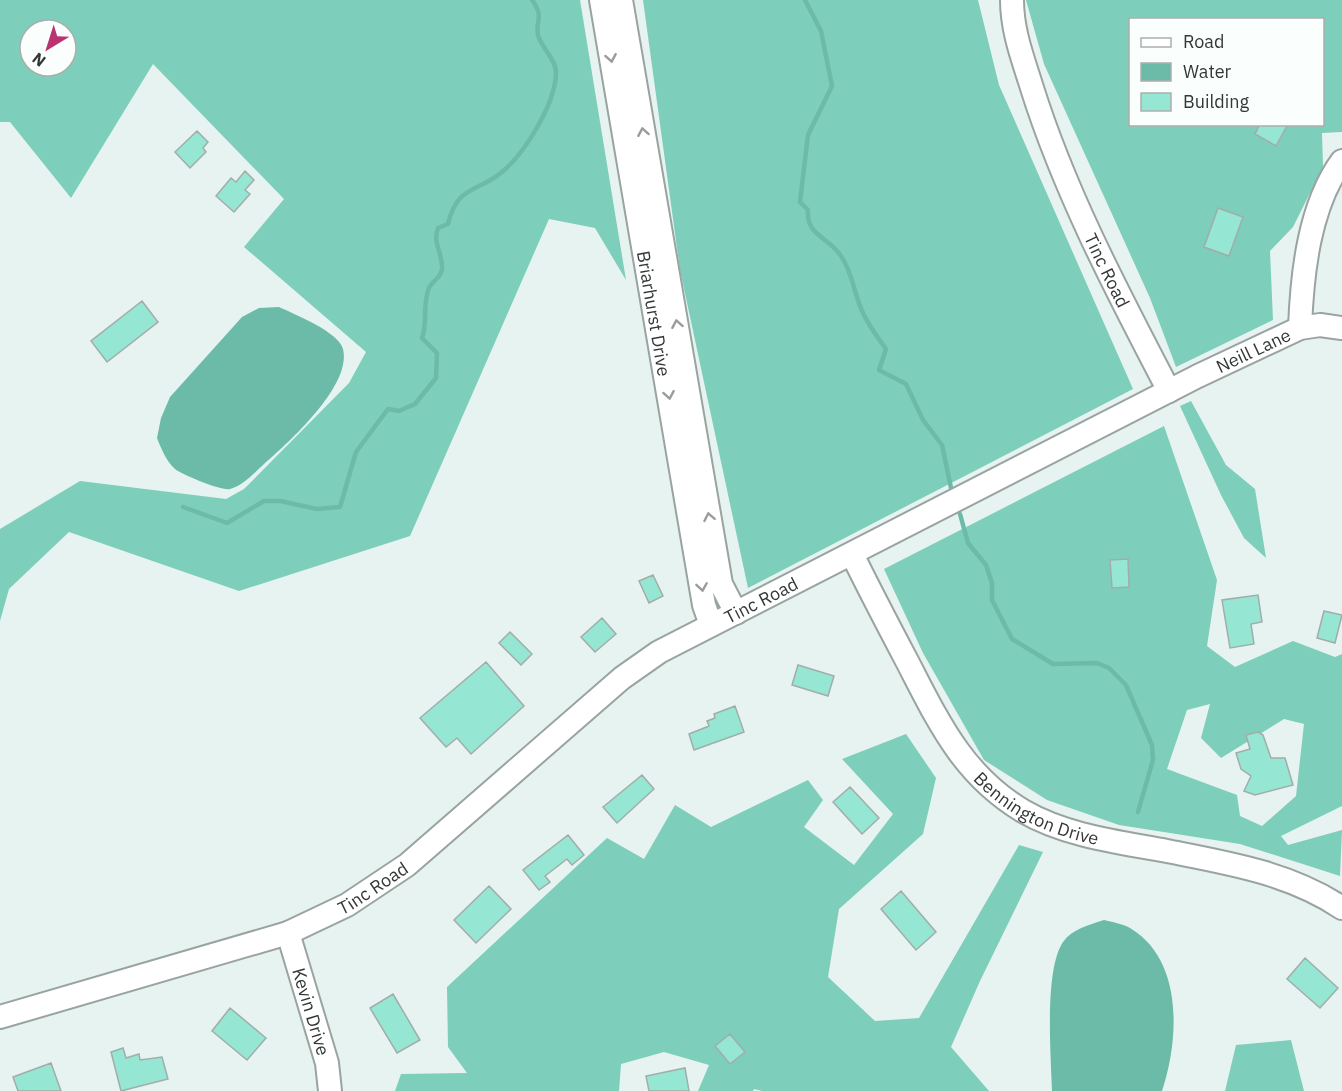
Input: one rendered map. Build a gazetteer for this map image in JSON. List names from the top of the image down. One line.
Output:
{"streets":{"street":["Tinc Road","Briarhurst Drive","Neill Lane","Bennington Drive","Kevin Drive"]},"crossings":[["Tinc Road","Briarhurst Drive"],["Tinc Road","Neill Lane"],["Tinc Road","Bennington Drive"],["Tinc Road","Kevin Drive"]],"legend":["Road","Water","Building"],"north":"bottom left"}
